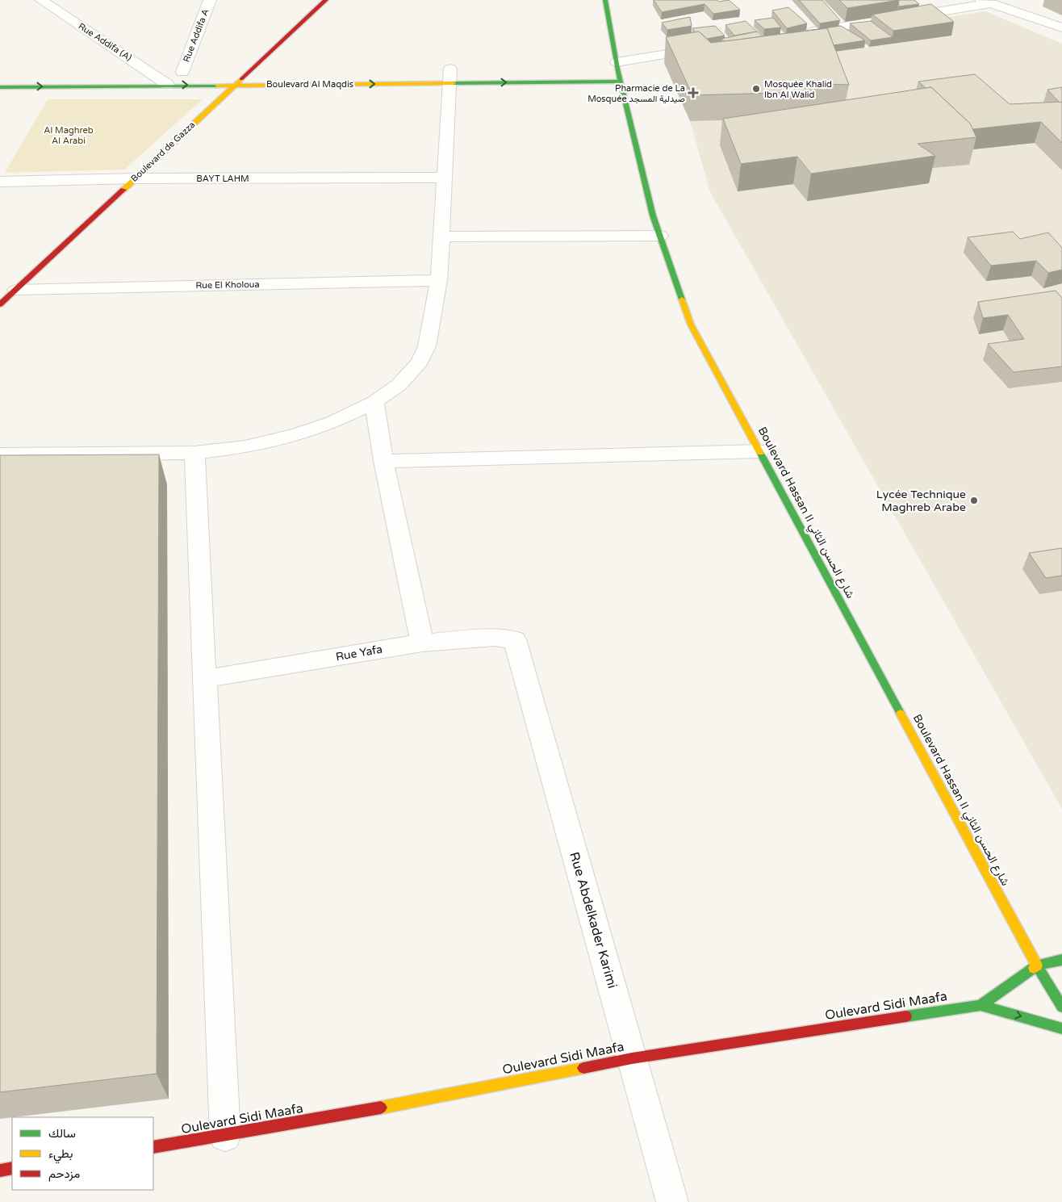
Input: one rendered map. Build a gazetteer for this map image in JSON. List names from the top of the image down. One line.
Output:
{"streets":{"main road":["Boulevard Al Maqdis","Boulevard de Gazza","Boulevard Hassan II شارع الحسن الثاني","Oulevard Sidi Maafa"],"street":["Rue Addifa A","Rue Addifa (A)","BAYT LAHM","Rue El Kholoua","Rue Yafa","Rue Abdelkader Karimi"]},"crossings":[["Rue Addifa (A)","Boulevard Al Maqdis"],["Boulevard Al Maqdis","Boulevard de Gazza"],["Boulevard Al Maqdis","Boulevard Hassan II شارع الحسن الثاني"],["Boulevard de Gazza","BAYT LAHM"],["Boulevard de Gazza","Rue El Kholoua"],["Rue Yafa","Rue Abdelkader Karimi"],["Rue Abdelkader Karimi","Oulevard Sidi Maafa"]],"one_way":["Boulevard Al Maqdis"],"parks":["Al Maghreb Al Arabi"],"places":{"other":["Mosquée Khalid Ibn Al Walid","Lycée Technique Maghreb Arabe"],"health":["Pharmacie de La Mosquée صيدلية المسجد"]},"legend":["سالك","بطيء","مزدحم"]}
